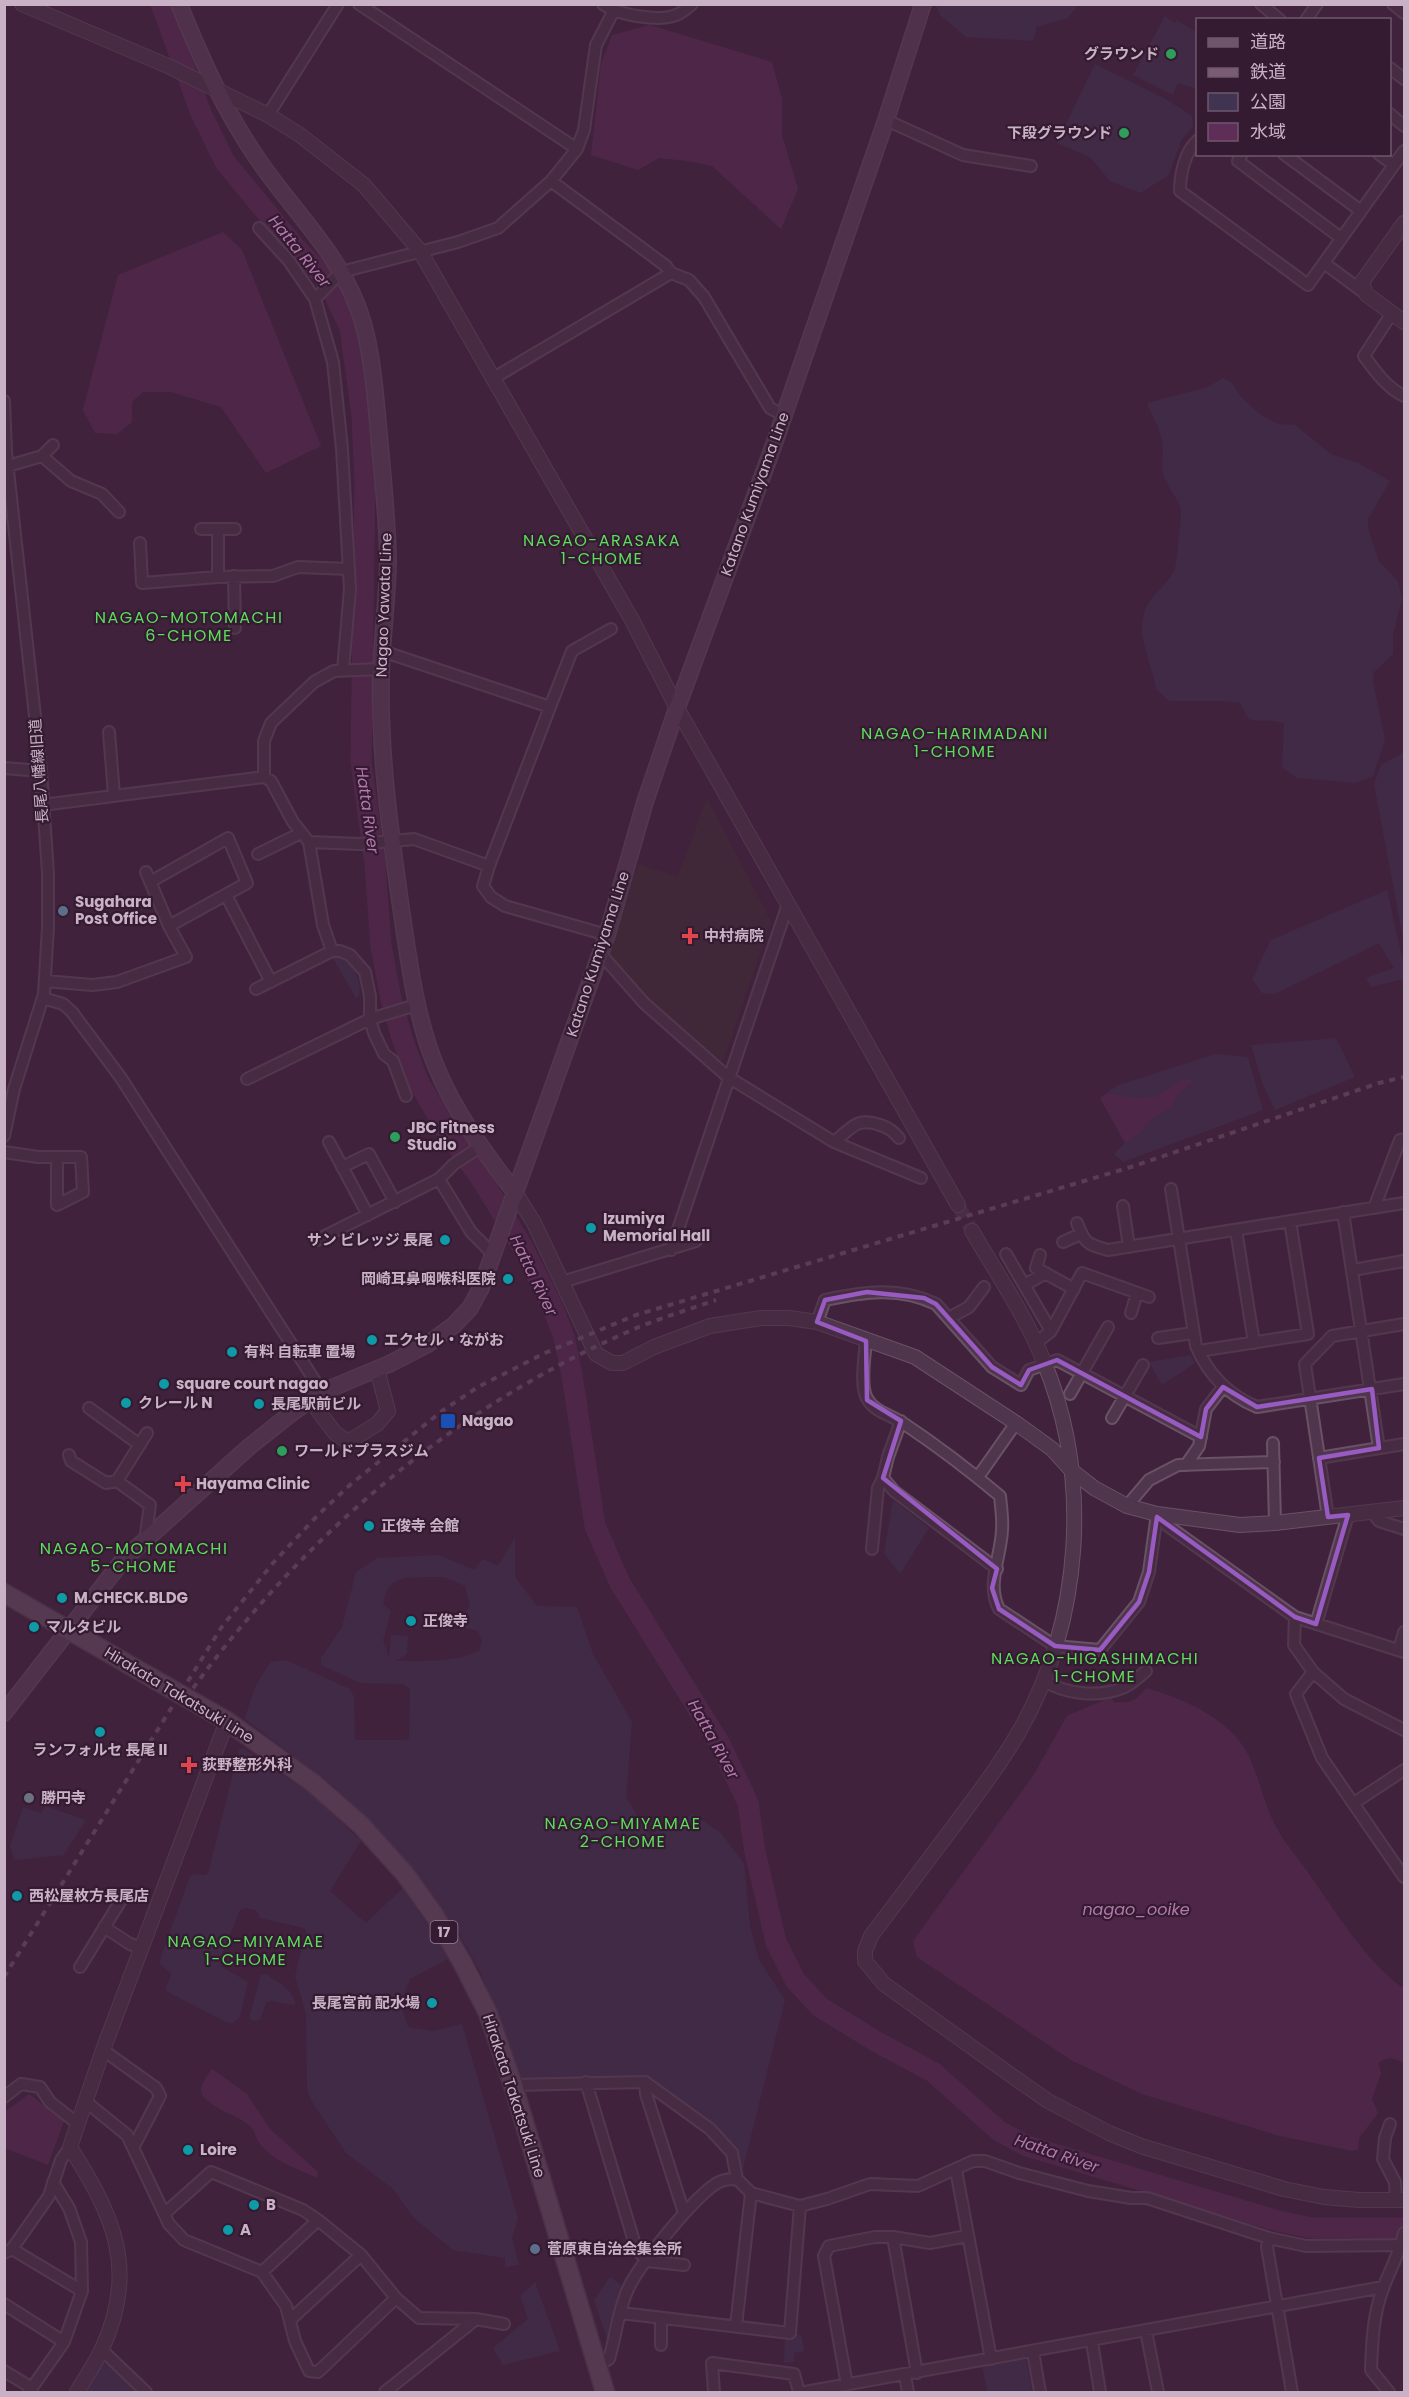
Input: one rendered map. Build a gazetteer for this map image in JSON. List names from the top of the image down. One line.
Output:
{"streets":{"main road":["Katano Kumiyama Line","Nagao Yawata Line","Hirakata Takatsuki Line","17"],"street":["長尾八幡線旧道"]},"crossings":[["Katano Kumiyama Line","Nagao Yawata Line"],["Katano Kumiyama Line","Hirakata Takatsuki Line"]],"districts":["NAGAO-ARASAKA 1-CHOME","NAGAO-MOTOMACHI 6-CHOME","NAGAO-HARIMADANI 1-CHOME","NAGAO-MOTOMACHI 5-CHOME","NAGAO-HIGASHIMACHI 1-CHOME","NAGAO-MIYAMAE 2-CHOME","NAGAO-MIYAMAE 1-CHOME"],"water":["Hatta River","nagao_ooike"],"places":{"other":["グラウンド","下段グラウンド","Sugahara Post Office","JBC Fitness Studio","Izumiya Memorial Hall","サン ビレッジ 長尾","岡崎耳鼻咽喉科医院","エクセル・ながお","有料 自転車 置場","square court nagao","クレール N","長尾駅前ビル","ワールドプラスジム","正俊寺 会館","M.CHECK.BLDG","正俊寺","マルタビル","ランフォルセ 長尾 II","勝円寺","西松屋枚方長尾店","長尾宮前 配水場","Loire","B","A","菅原東自治会集会所"],"health":["中村病院","Hayama Clinic","荻野整形外科"],"transit":["Nagao"]},"legend":["道路","鉄道","公園","水域"]}
